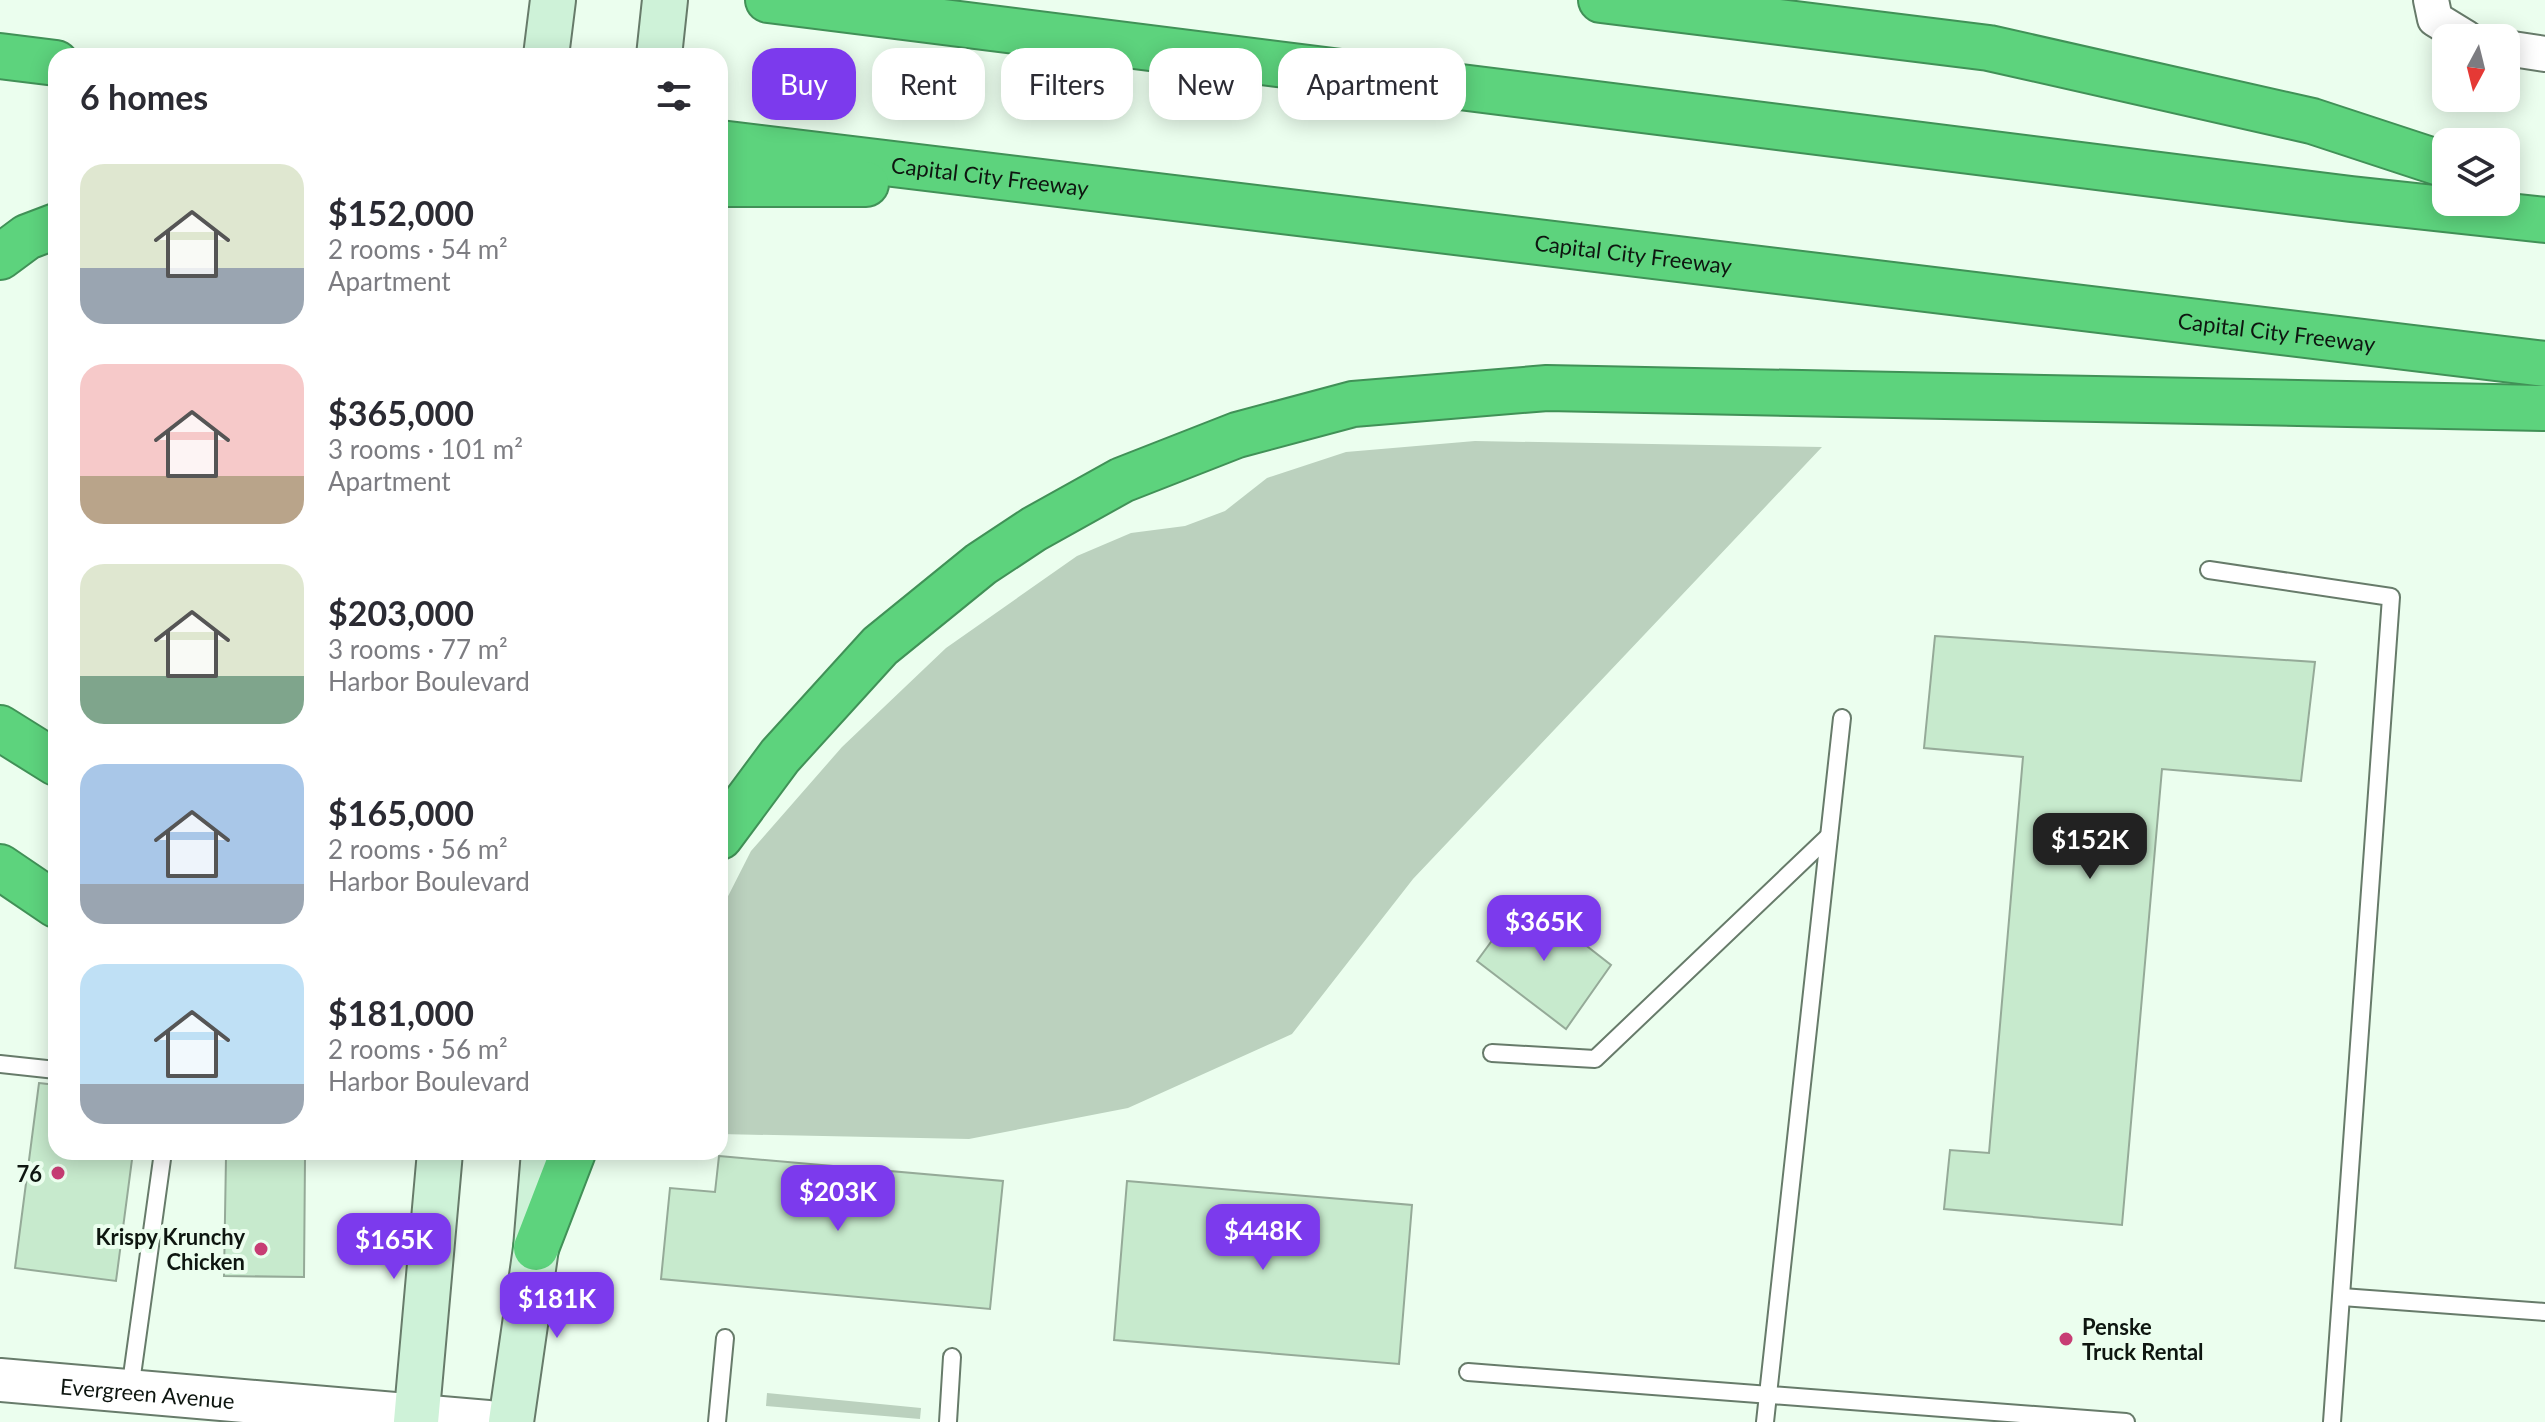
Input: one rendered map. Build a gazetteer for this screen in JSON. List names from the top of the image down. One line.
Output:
{"streets":{"highway":["Capital City Freeway"],"street":["Evergreen Avenue"]},"places":["76","Krispy Krunchy Chicken","Penske Truck Rental"],"north":"bottom","page":{"chip":["Buy","Rent","Filters","New","Apartment"],"heading":"6 homes","list":[{"name":"$152,000","note":"2 rooms · 54 m² · Apartment"},{"name":"$365,000","note":"3 rooms · 101 m² · Apartment"},{"name":"$203,000","note":"3 rooms · 77 m² · Harbor Boulevard"},{"name":"$165,000","note":"2 rooms · 56 m² · Harbor Boulevard"},{"name":"$181,000","note":"2 rooms · 56 m² · Harbor Boulevard"}],"price":["$152K","$365K","$203K","$448K","$165K","$181K"]}}
